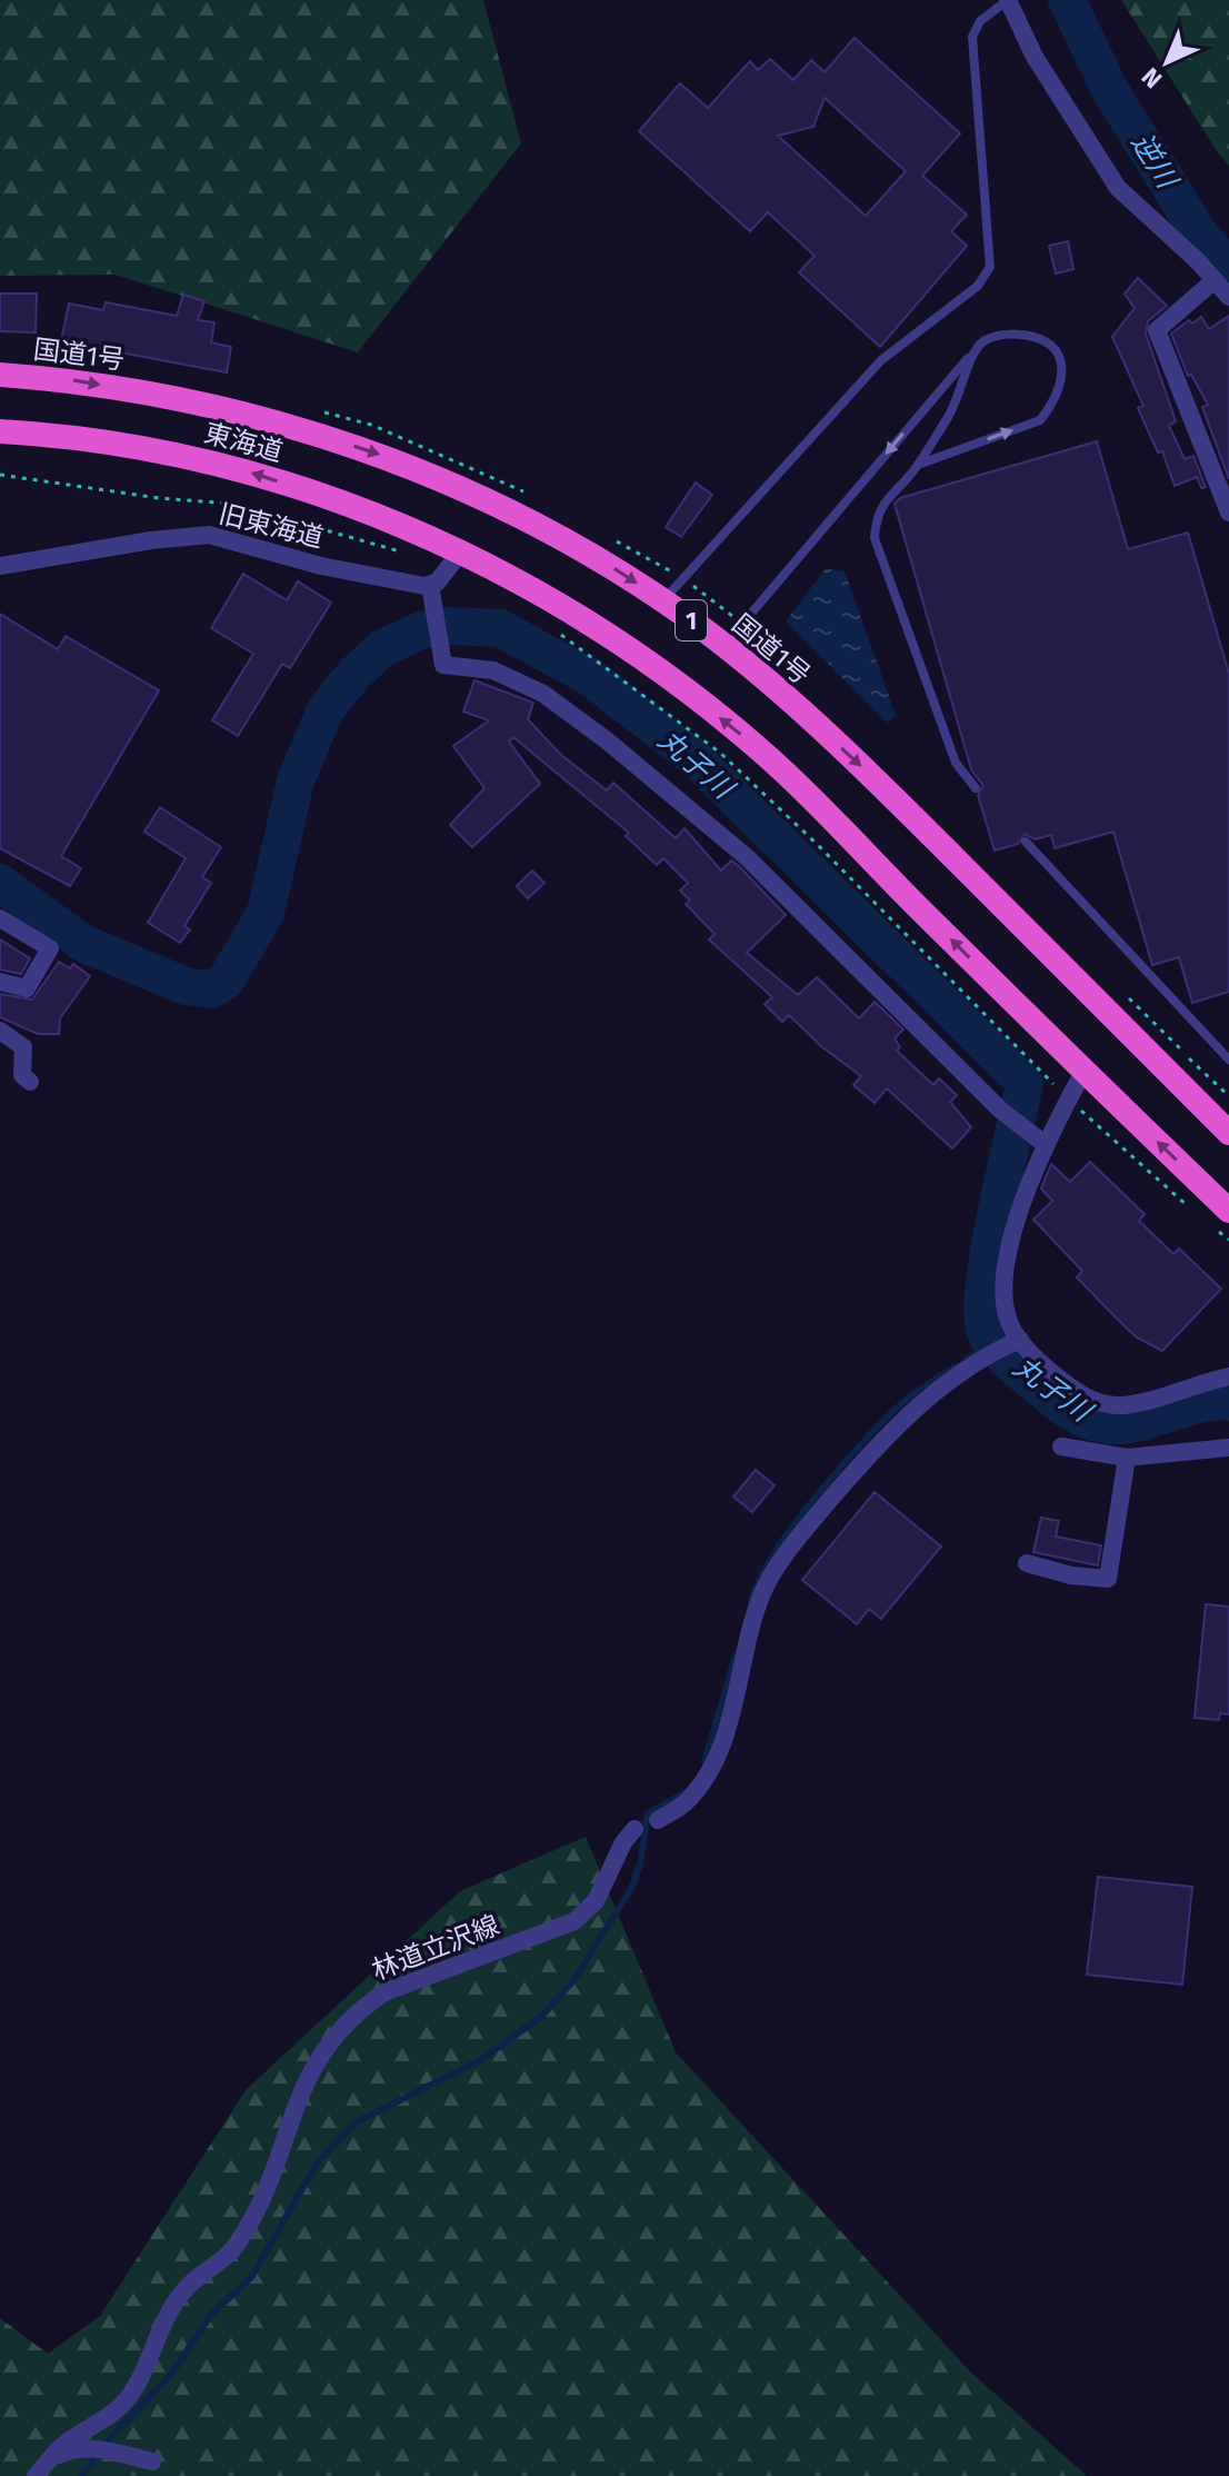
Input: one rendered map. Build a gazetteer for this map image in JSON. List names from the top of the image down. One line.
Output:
{"streets":{"highway":["国道1号","東海道","1"],"street":["旧東海道","林道立沢線"]},"crossings":[["東海道","1"]],"one_way":["東海道"],"water":["逆川","丸子川"],"north":"bottom left"}
